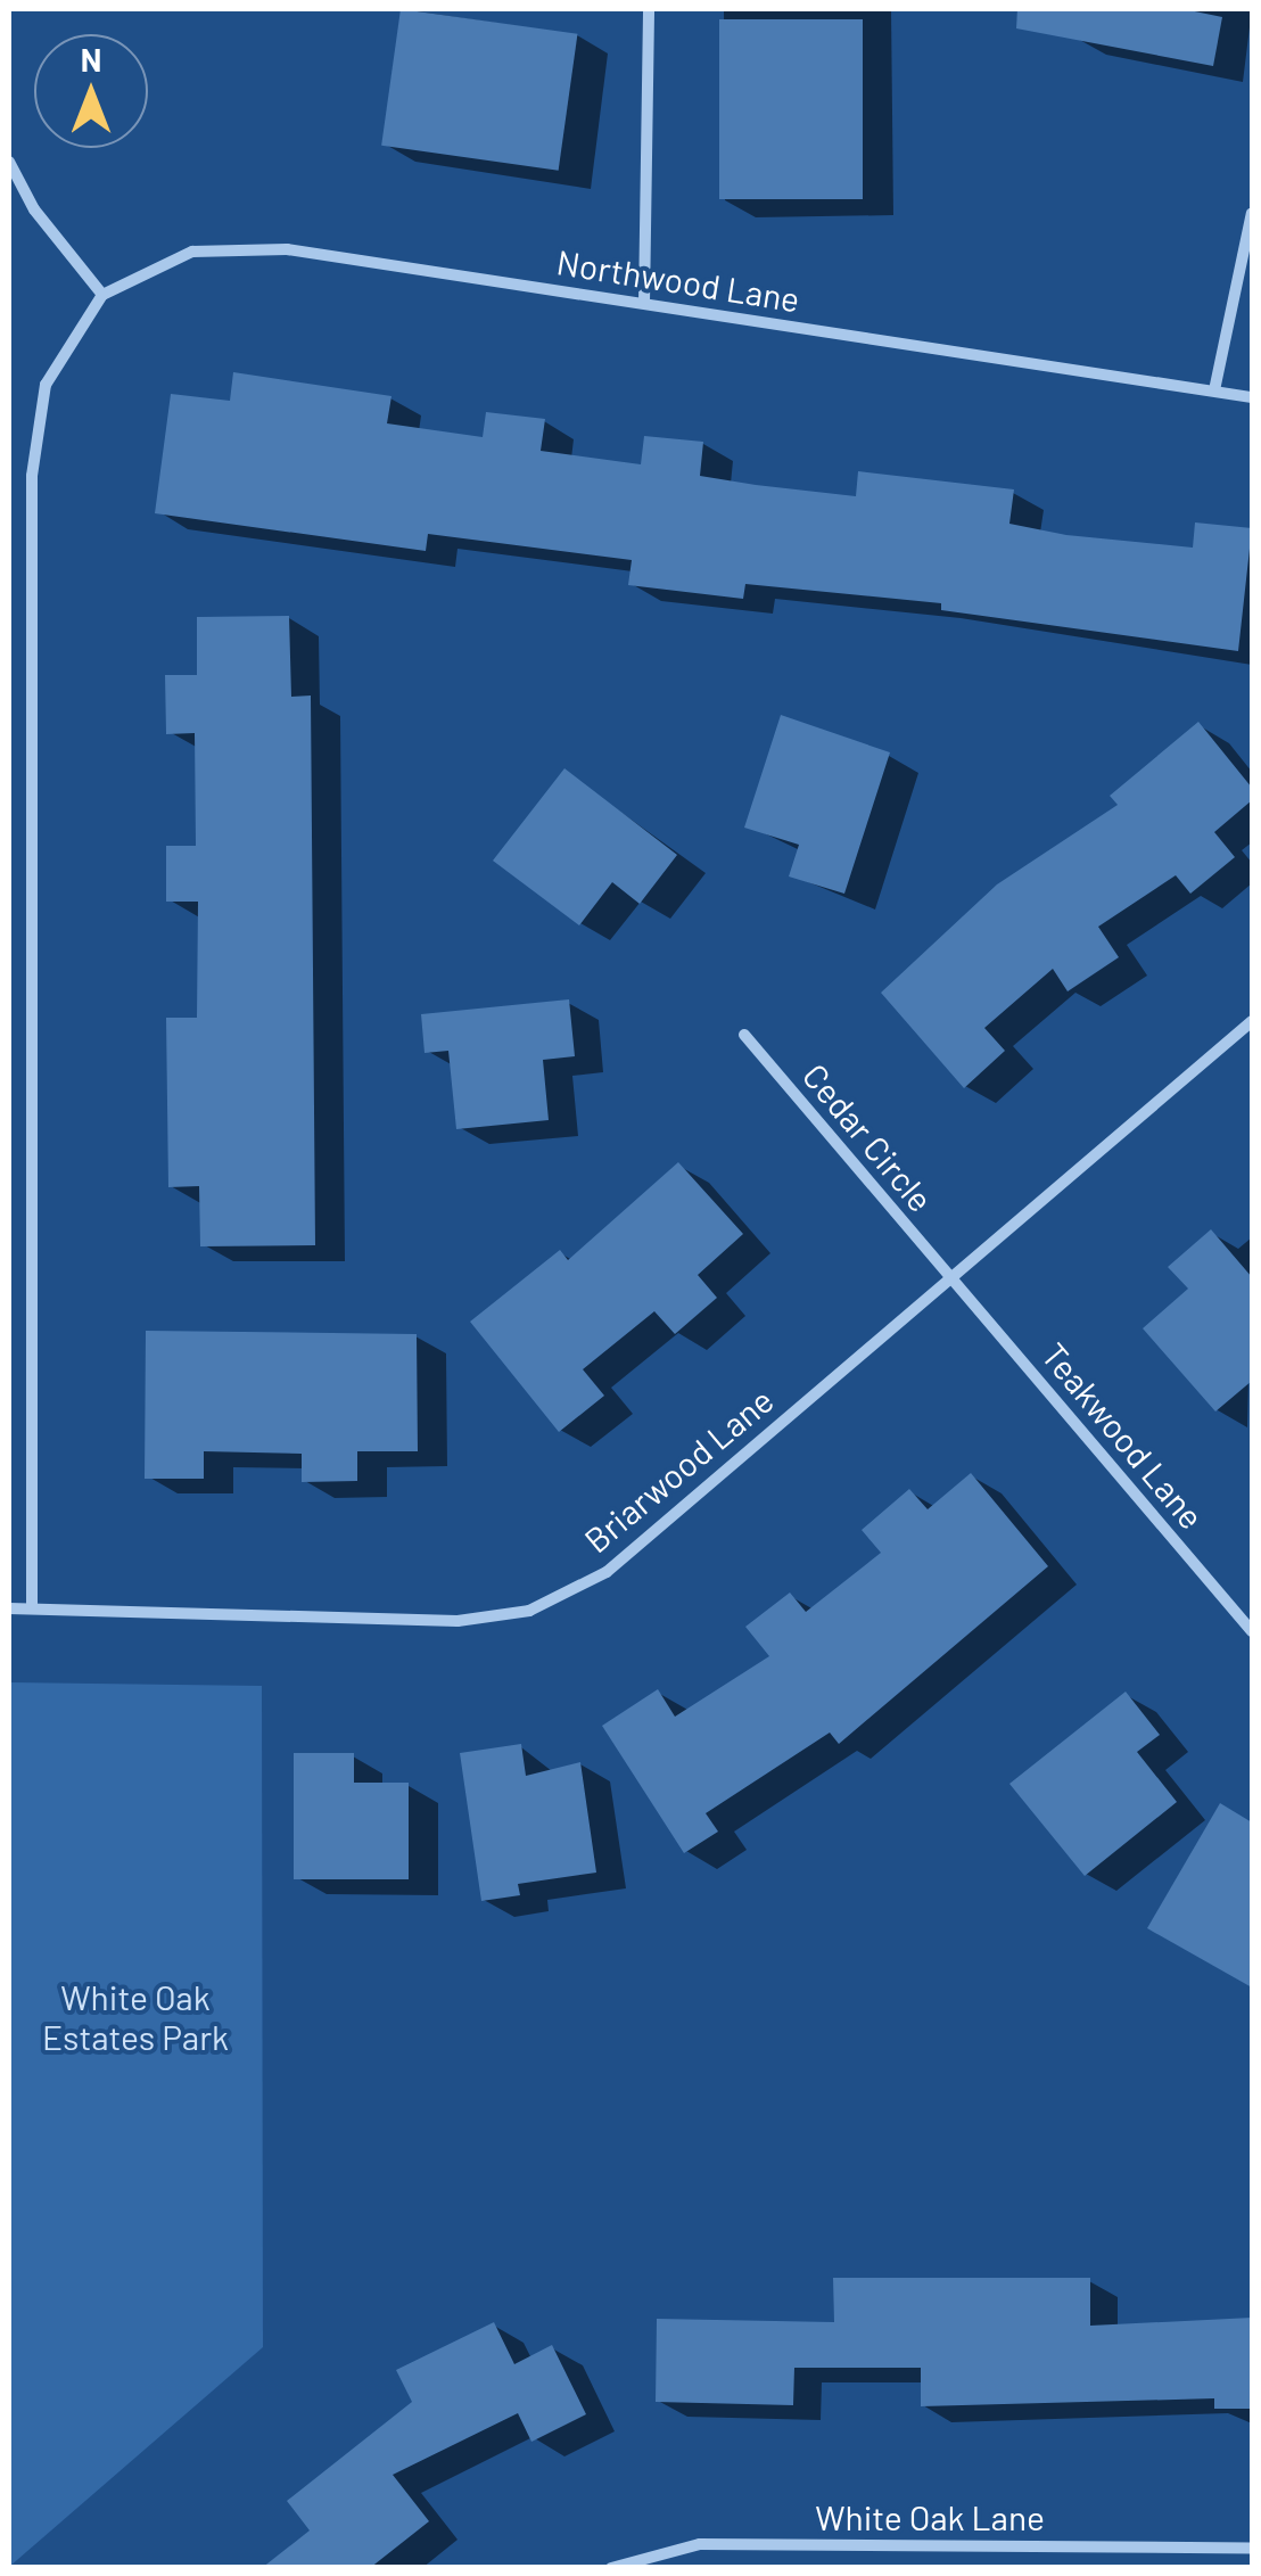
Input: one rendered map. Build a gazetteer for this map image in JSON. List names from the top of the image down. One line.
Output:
{"streets":{"street":["Northwood Lane","Cedar Circle","Teakwood Lane","Briarwood Lane","White Oak Lane"]},"crossings":[["Cedar Circle","Teakwood Lane"],["Cedar Circle","Briarwood Lane"],["Teakwood Lane","Briarwood Lane"]],"parks":["White Oak Estates Park"],"north":"top"}
